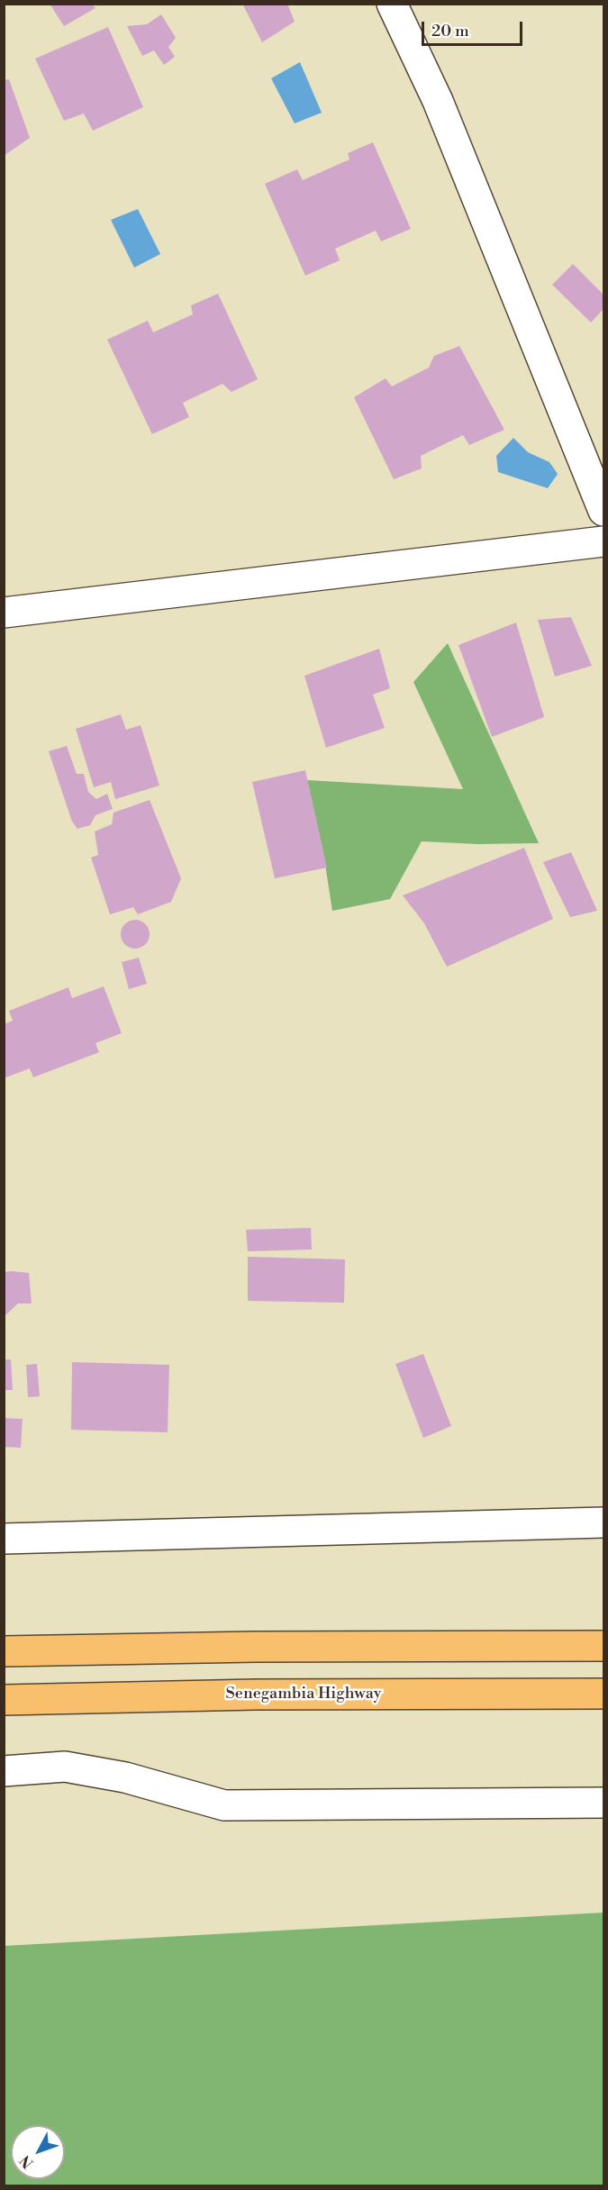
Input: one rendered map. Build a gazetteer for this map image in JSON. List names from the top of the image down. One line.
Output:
{"streets":{"main road":["Senegambia Highway"]},"scale_bar":"20 m","north":"bottom left"}
